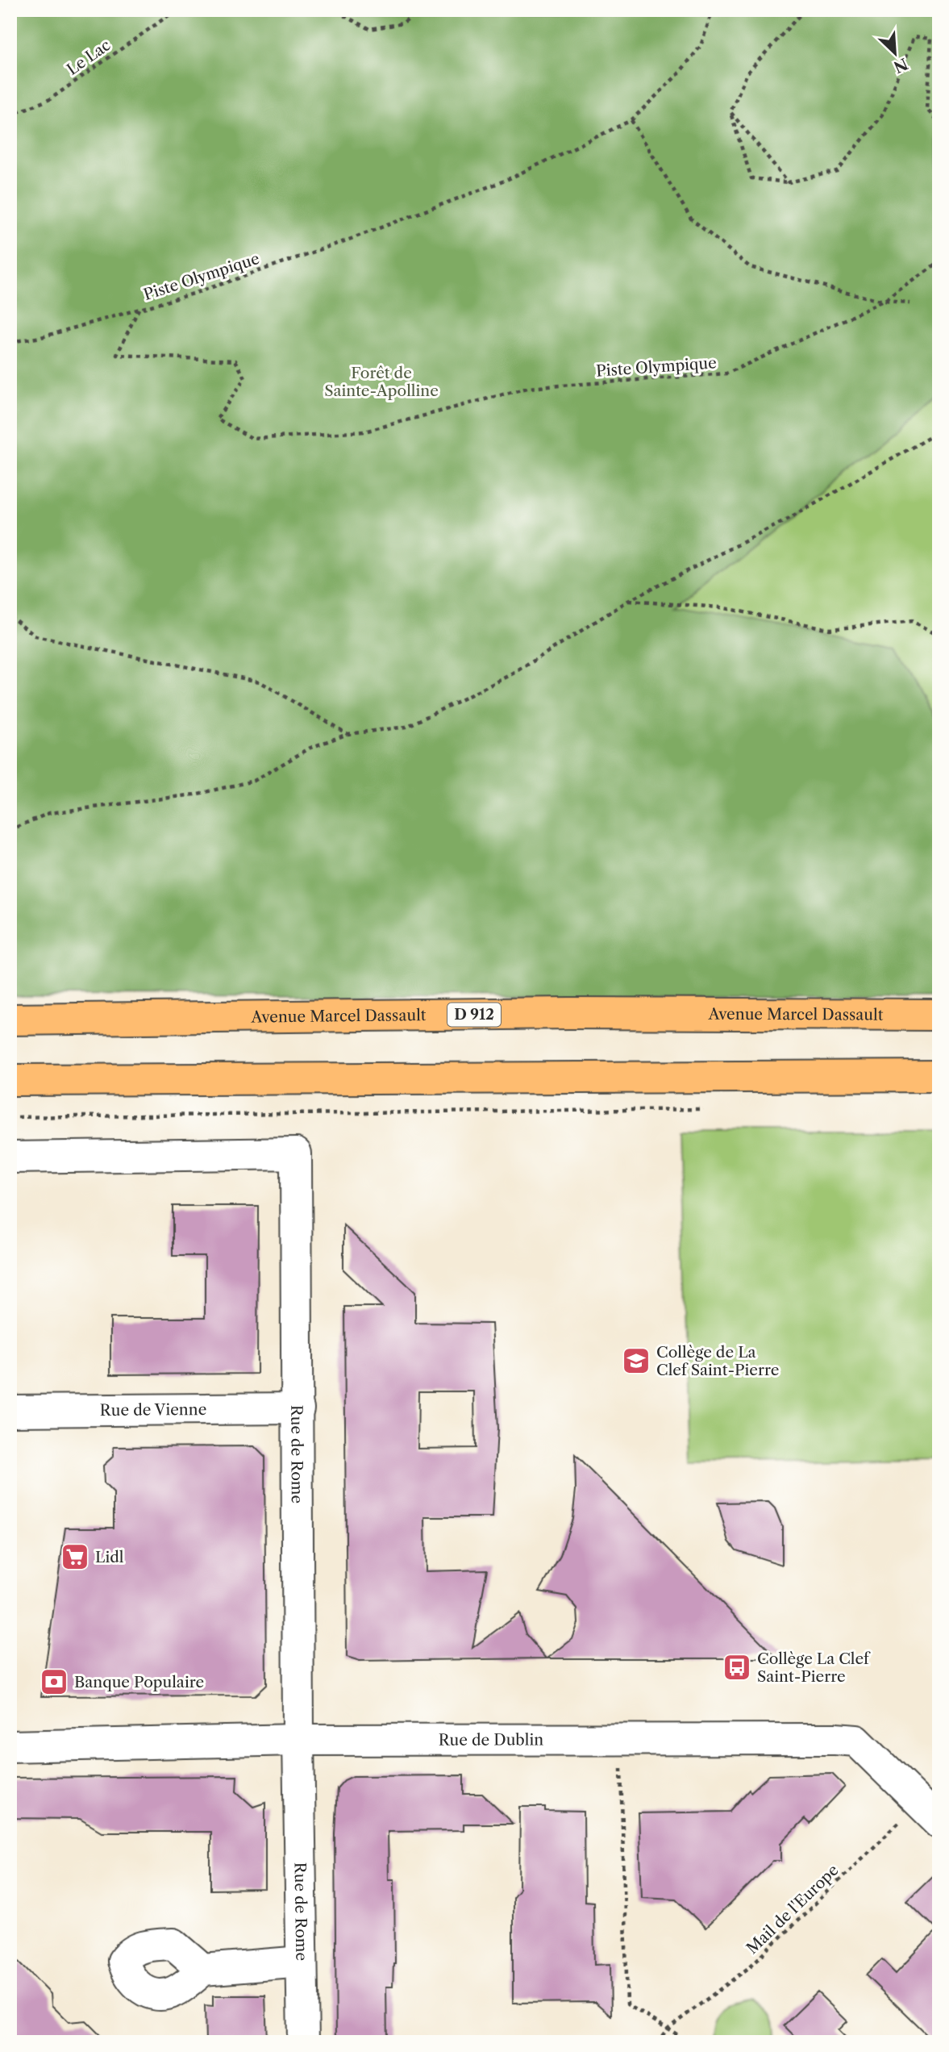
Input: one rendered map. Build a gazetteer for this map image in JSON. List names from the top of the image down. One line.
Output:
{"streets":{"main road":["Avenue Marcel Dassault","D 912"],"street":["Rue de Vienne","Rue de Rome","Rue de Dublin"],"path":["Le Lac","Piste Olympique","Mail de l'Europe"]},"crossings":[["Rue de Vienne","Rue de Rome"],["Rue de Rome","Rue de Dublin"],["Rue de Dublin","Mail de l'Europe"]],"parks":["Forêt de Sainte-Apolline"],"places":{"school or university":["Collège de La Clef Saint-Pierre"],"supermarket":["Lidl"],"bus stop":["Collège La Clef Saint-Pierre"],"bank":["Banque Populaire"]},"north":"bottom right"}
